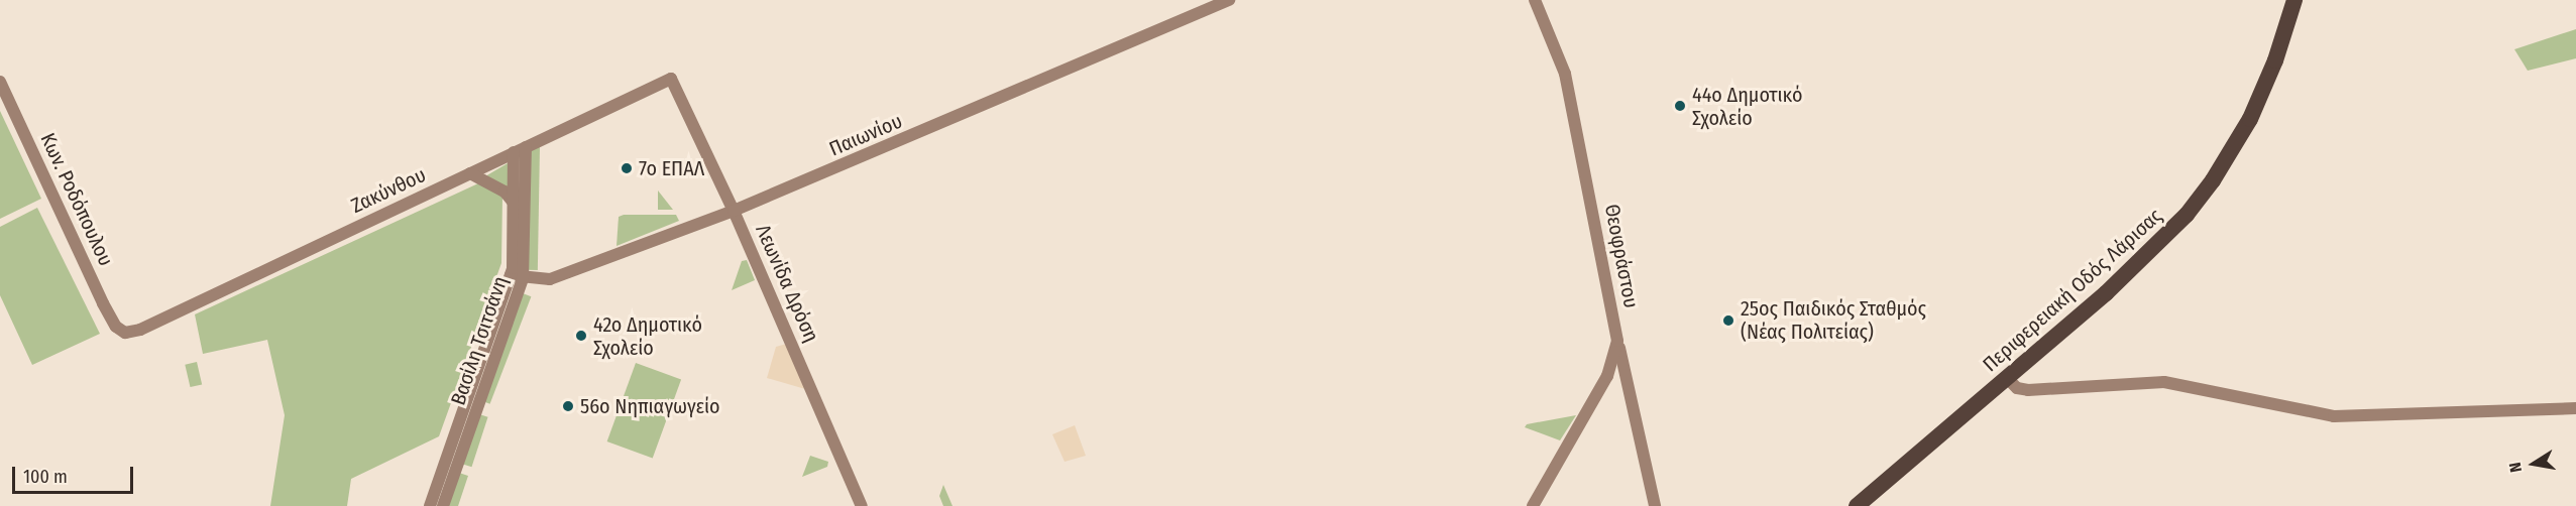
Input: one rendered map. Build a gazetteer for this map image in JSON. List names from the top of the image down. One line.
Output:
{"streets":{"highway":["Περιφερειακή Οδός Λάρισας"],"street":["Παιωνίου","Ζακύνθου","Κων. Ροδόπουλου","Θεοφράστου","Λεωνίδα Δρόση","Βασίλη Τσιτσάνη"]},"crossings":[["Παιωνίου","Λεωνίδα Δρόση"],["Παιωνίου","Βασίλη Τσιτσάνη"],["Ζακύνθου","Κων. Ροδόπουλου"],["Ζακύνθου","Λεωνίδα Δρόση"],["Ζακύνθου","Βασίλη Τσιτσάνη"]],"places":["44ο Δημοτικό Σχολείο","7ο ΕΠΑΛ","25ος Παιδικός Σταθμός (Νέας Πολιτείας)","42ο Δημοτικό Σχολείο","56ο Νηπιαγωγείο"],"scale_bar":"100 m","north":"left"}
